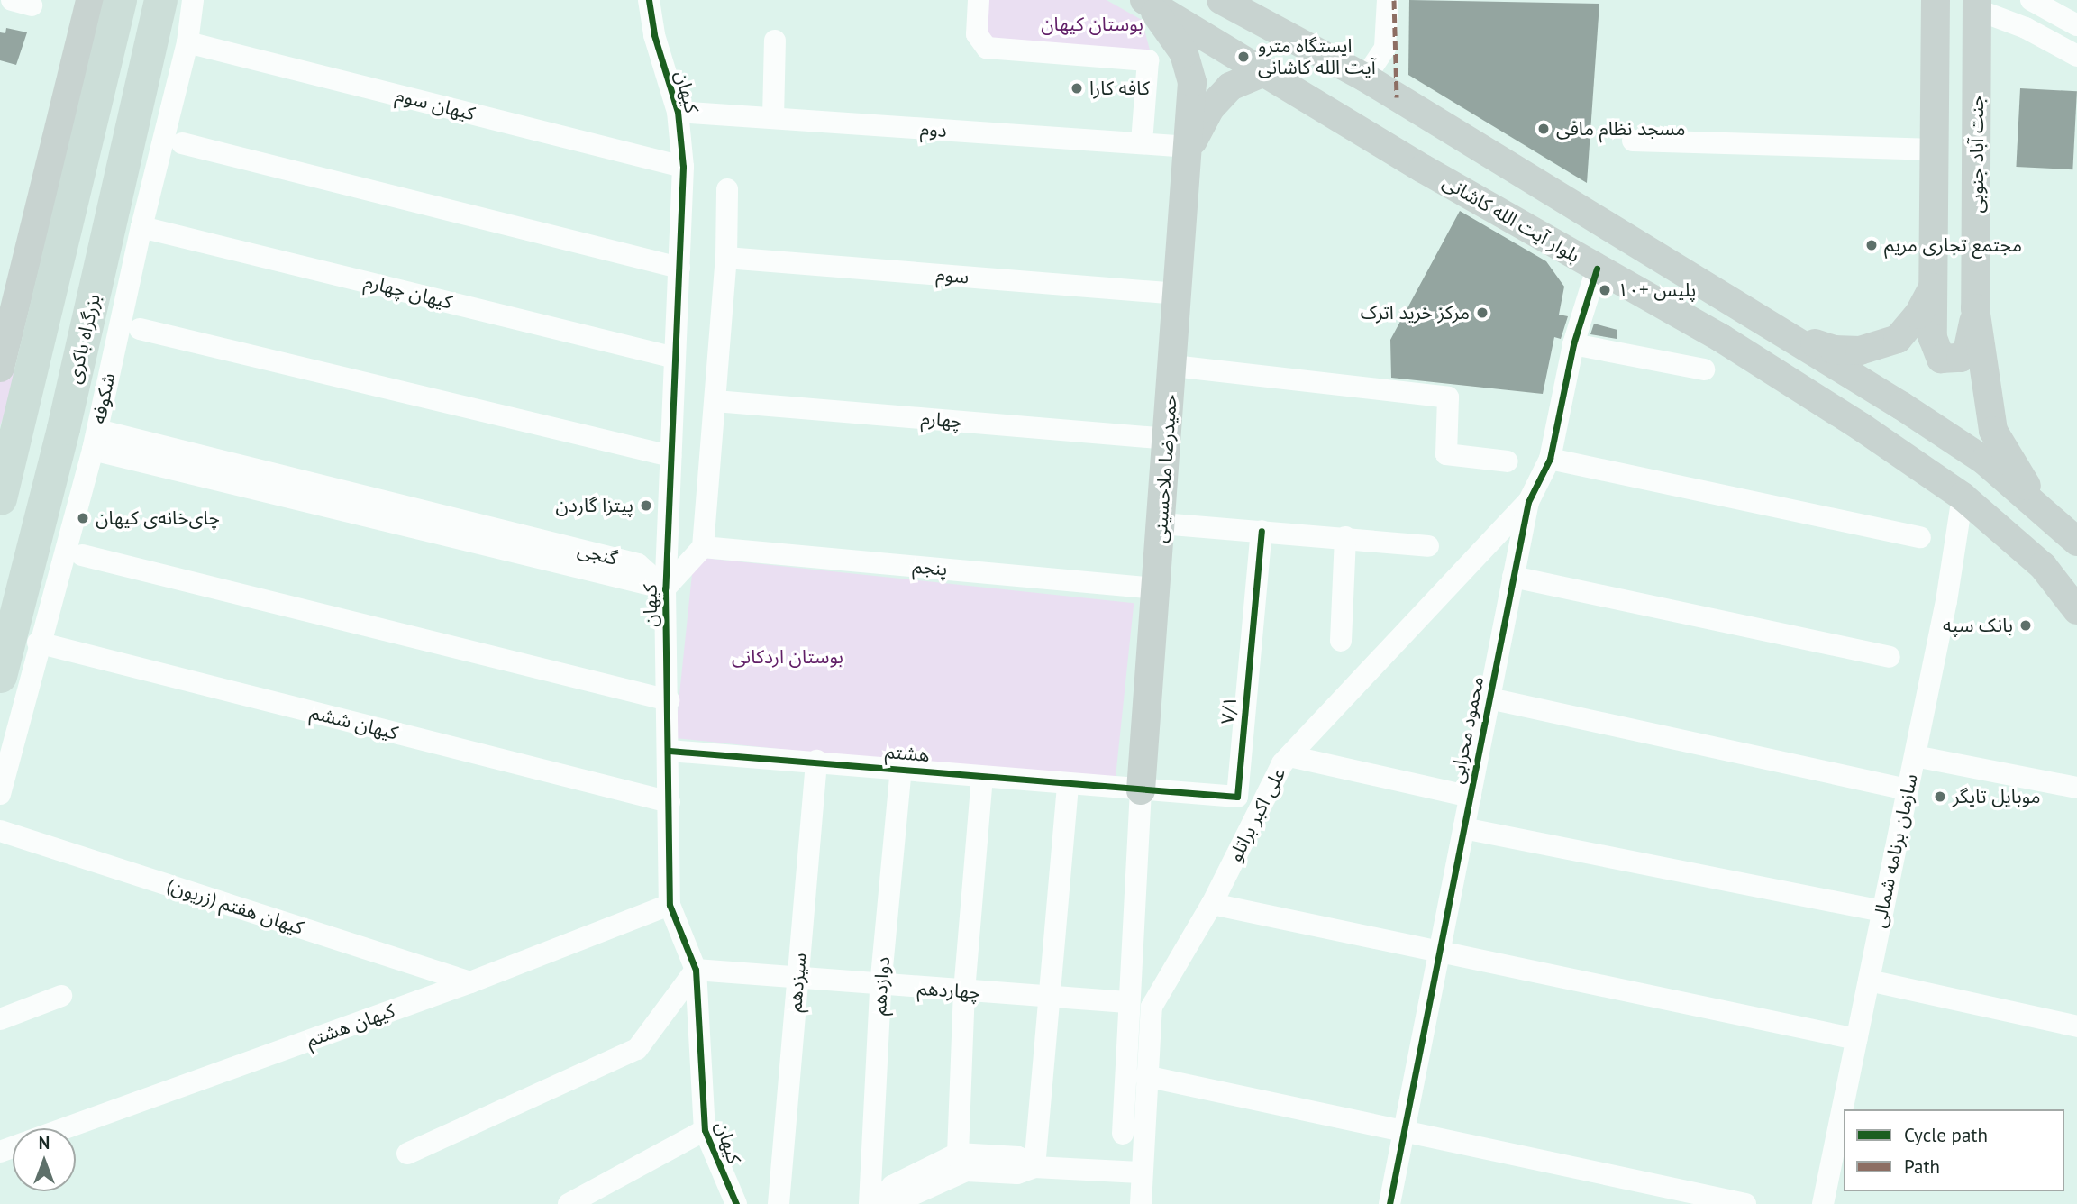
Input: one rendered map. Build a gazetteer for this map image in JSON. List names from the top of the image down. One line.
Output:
{"streets":{"highway":["بزرگراه باکری"],"main road":["جنت آباد جنوبی","بلوار آیت الله کاشانی","حمیدرضا ملاحسینی"],"street":["کیهان","کیهان سوم","دوم","سوم","کیهان چهارم","شکوفه","چهارم","گنجی","پنجم","۷/۱","کیهان ششم","محمود محرابی","هشتم","علی اکبر براتلو","سازمان برنامه شمالی","کیهان هفتم (زریون)","سیزدهم","دوازدهم","چهاردهم","کیهان هشتم"]},"crossings":[["کیهان","کیهان سوم"],["کیهان","دوم"],["کیهان","کیهان چهارم"],["کیهان","گنجی"],["کیهان","پنجم"],["کیهان","کیهان ششم"],["کیهان","هشتم"],["کیهان","چهاردهم"],["کیهان","کیهان هشتم"],["کیهان سوم","شکوفه"],["دوم","حمیدرضا ملاحسینی"],["بلوار آیت الله کاشانی","حمیدرضا ملاحسینی"],["بلوار آیت الله کاشانی","محمود محرابی"],["بلوار آیت الله کاشانی","سازمان برنامه شمالی"],["سوم","حمیدرضا ملاحسینی"],["کیهان چهارم","شکوفه"],["شکوفه","گنجی"],["شکوفه","کیهان ششم"],["چهارم","حمیدرضا ملاحسینی"],["حمیدرضا ملاحسینی","پنجم"],["حمیدرضا ملاحسینی","۷/۱"],["حمیدرضا ملاحسینی","هشتم"],["۷/۱","هشتم"],["محمود محرابی","علی اکبر براتلو"],["هشتم","سیزدهم"],["هشتم","دوازدهم"],["کیهان هفتم (زریون)","کیهان هشتم"],["سیزدهم","چهاردهم"],["دوازدهم","چهاردهم"]],"parks":["بوستان کیهان","بوستان اردکانی"],"places":["ایستگاه مترو آیت الله کاشانی","کافه کارا","مسجد نظام مافی","مجتمع تجاری مریم","پلیس +۱۰","مرکز خرید اترک","پیتزا گاردن","چای‌خانه‌ی کیهان","بانک سپه","موبایل تایگر"],"legend":["Cycle path","Path"],"north":"top"}
